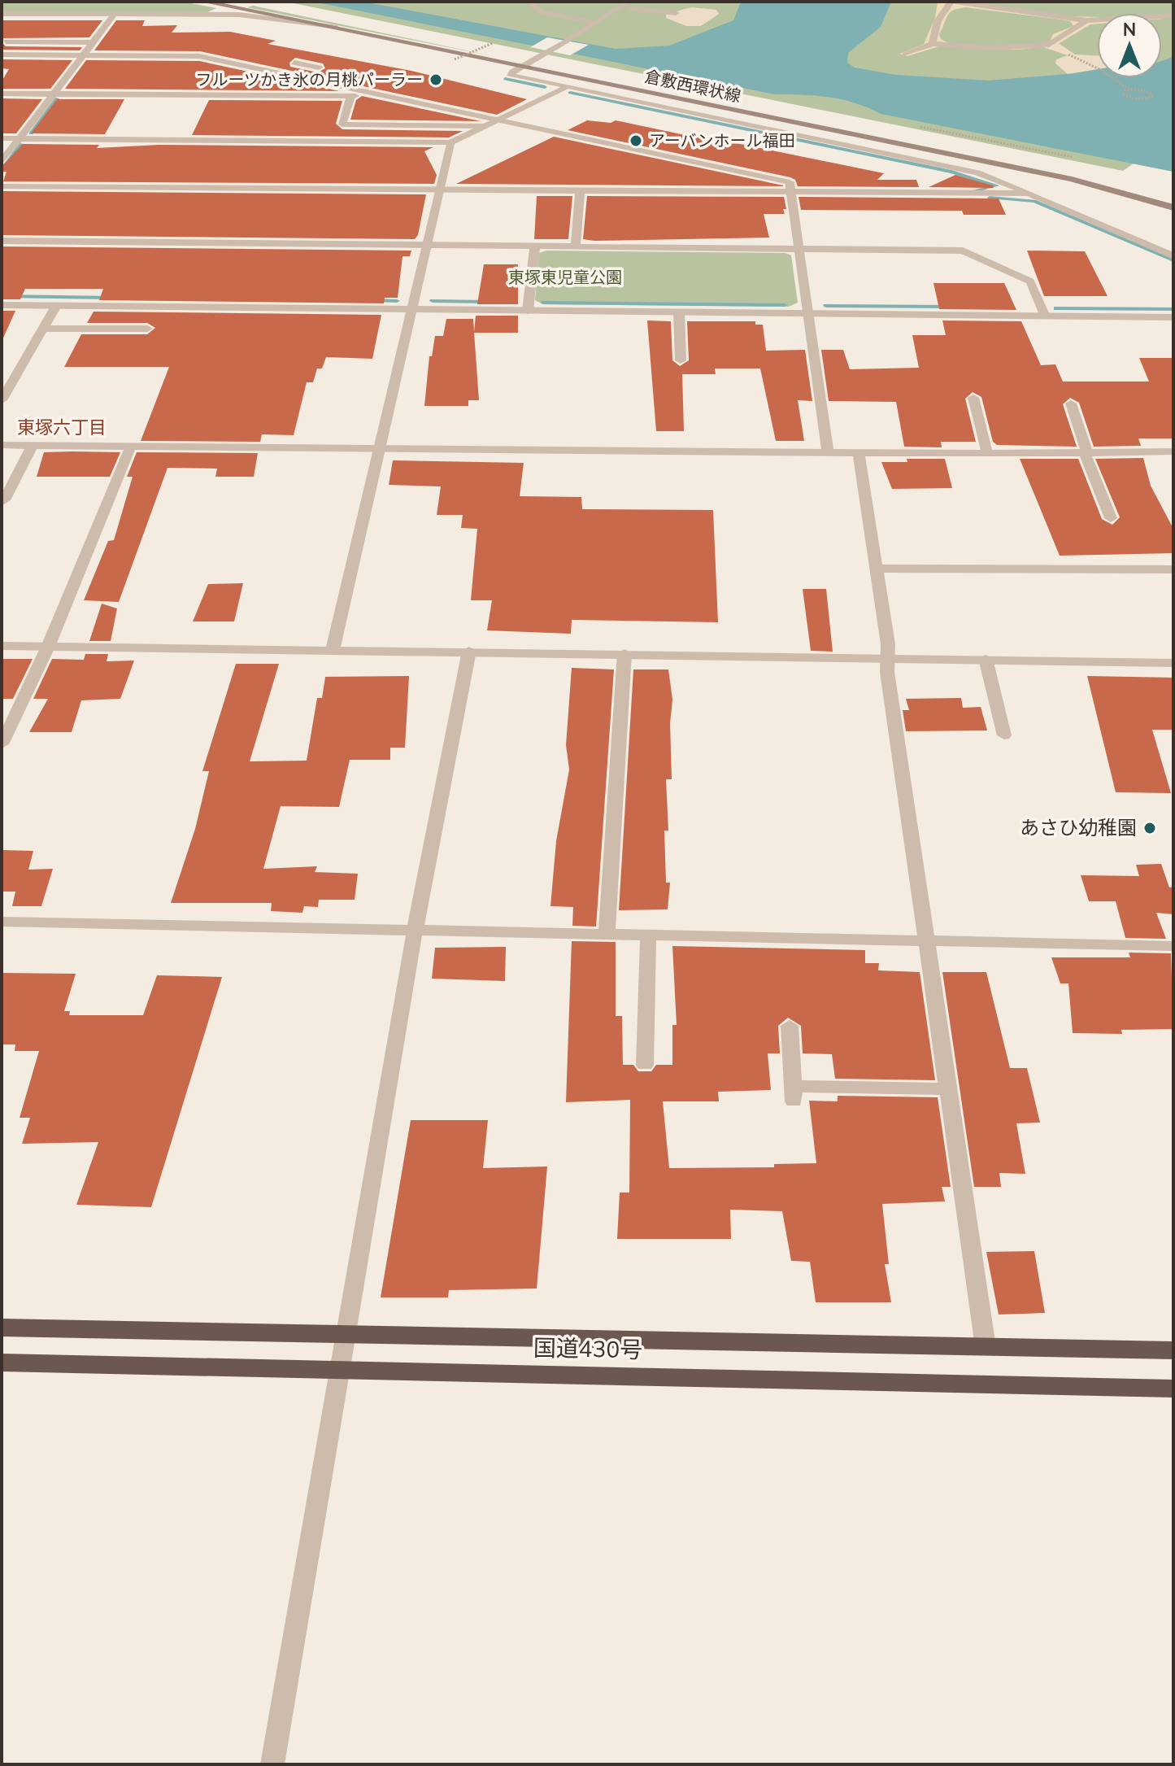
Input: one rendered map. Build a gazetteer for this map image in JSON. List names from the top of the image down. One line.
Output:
{"streets":{"highway":["国道430号"],"main road":["倉敷西環状線"]},"districts":["東塚六丁目"],"parks":["東塚東児童公園"],"places":["フルーツかき氷の月桃パーラー","アーバンホール福田","あさひ幼稚園"],"north":"top"}
